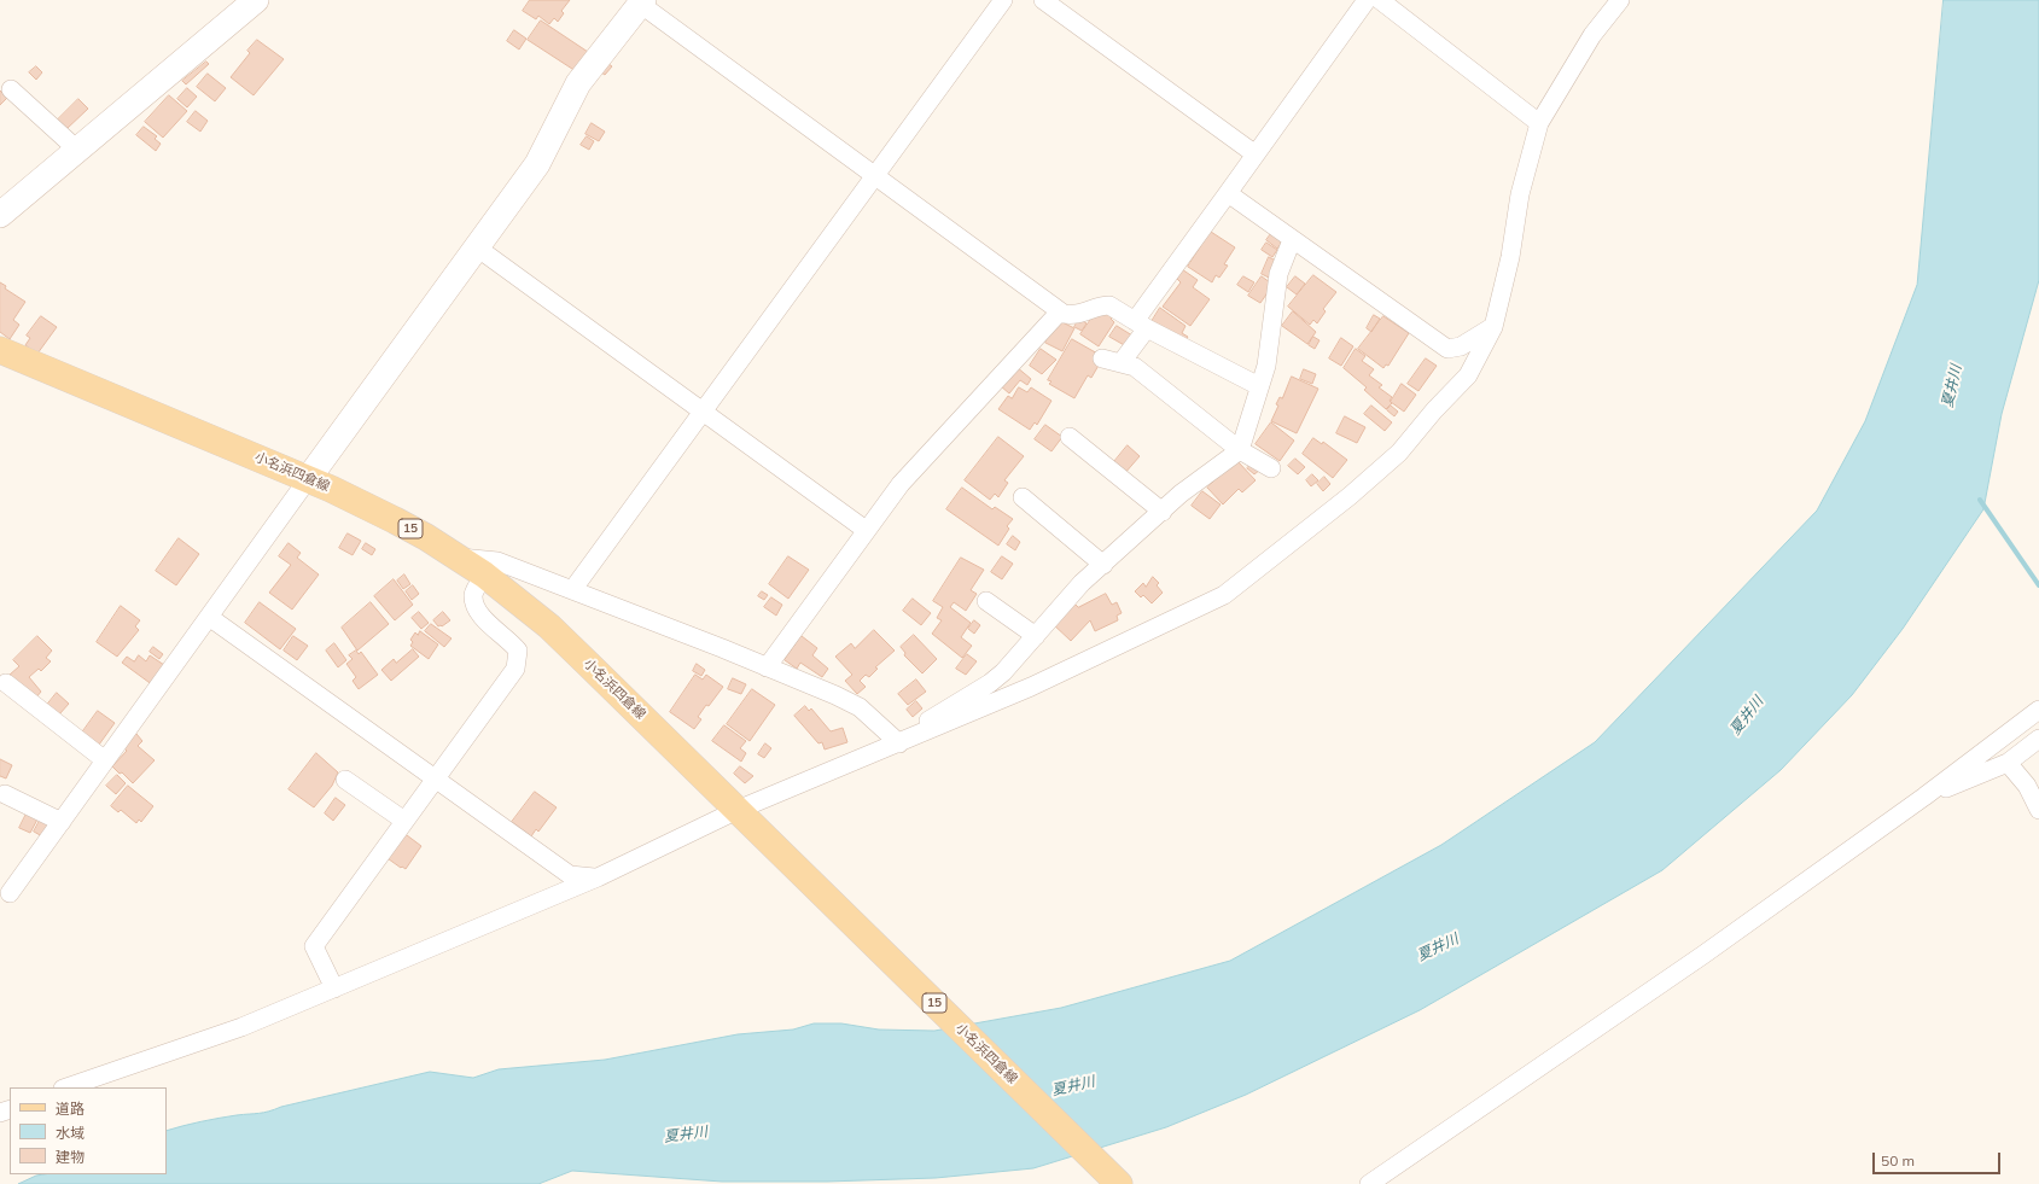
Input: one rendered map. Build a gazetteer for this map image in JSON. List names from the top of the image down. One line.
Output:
{"streets":{"main road":["小名浜四倉線","15"]},"water":["夏井川"],"legend":["道路","水域","建物"],"scale_bar":"50 m"}
